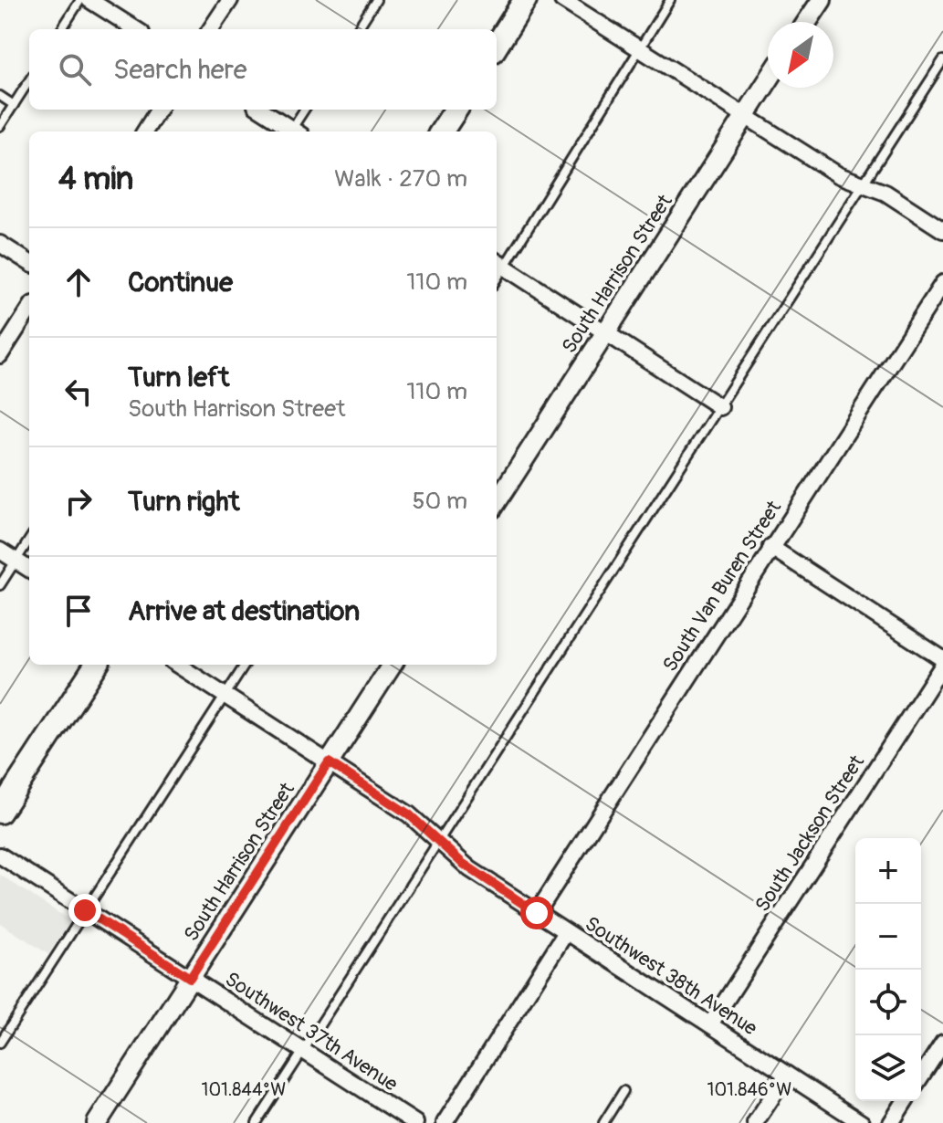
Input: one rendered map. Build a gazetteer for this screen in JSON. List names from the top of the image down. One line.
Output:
{"streets":{"street":["South Harrison Street","South Van Buren Street","South Jackson Street","Southwest 38th Avenue","Southwest 37th Avenue"]},"crossings":[["South Harrison Street","Southwest 38th Avenue"],["South Harrison Street","Southwest 37th Avenue"],["South Van Buren Street","Southwest 38th Avenue"],["South Jackson Street","Southwest 38th Avenue"]],"north":"bottom left","page":{"search":"Search here","heading":["4 min","Walk · 270 m"],"list":[["Continue","110 m"],["Turn left","South Harrison Street","110 m"],["Turn right","50 m"],"Arrive at destination"],"map_buttons":["+","−"]},"coordinates":["101.844°W","101.846°W"]}
